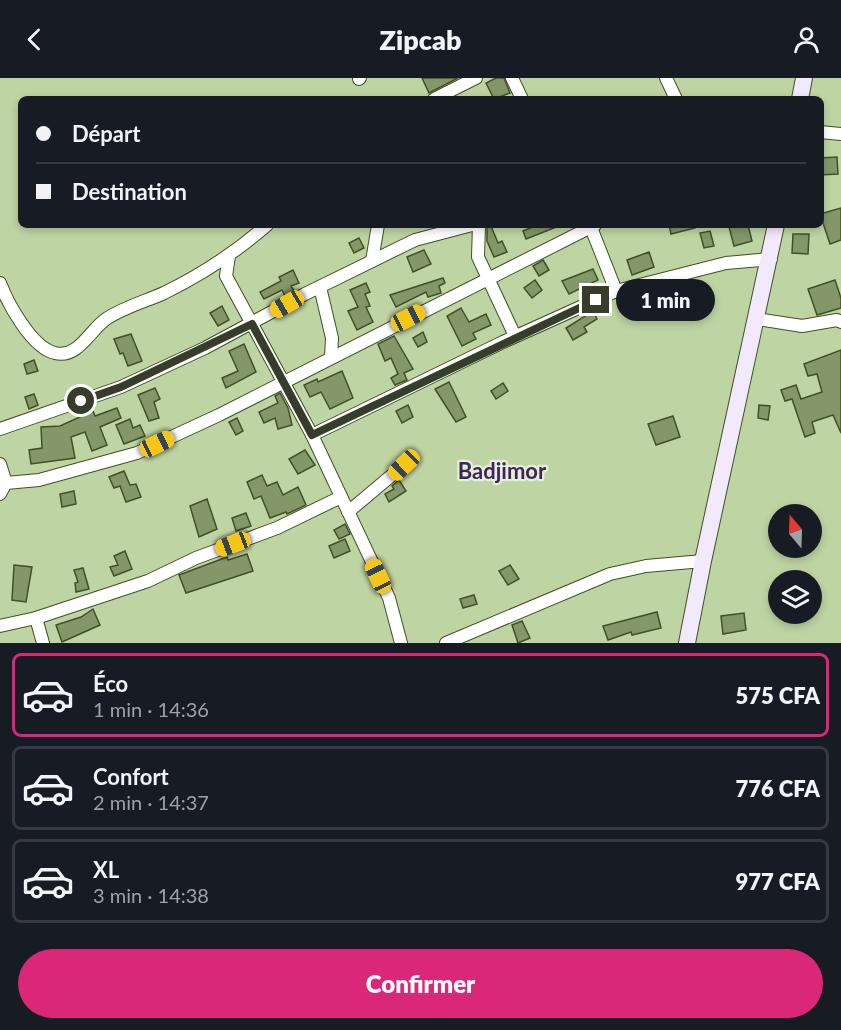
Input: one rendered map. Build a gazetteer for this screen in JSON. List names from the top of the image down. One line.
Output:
{"districts":["Badjimor"],"north":"top","page":{"header":"Zipcab","banner":["Départ","Destination"],"bubble":"1 min","list":[{"name":"Éco","note":"1 min · 14:36","value":"575 CFA"},{"name":"Confort","note":"2 min · 14:37","value":"776 CFA"},{"name":"XL","note":"3 min · 14:38","value":"977 CFA"}],"buttons":"Confirmer"}}
